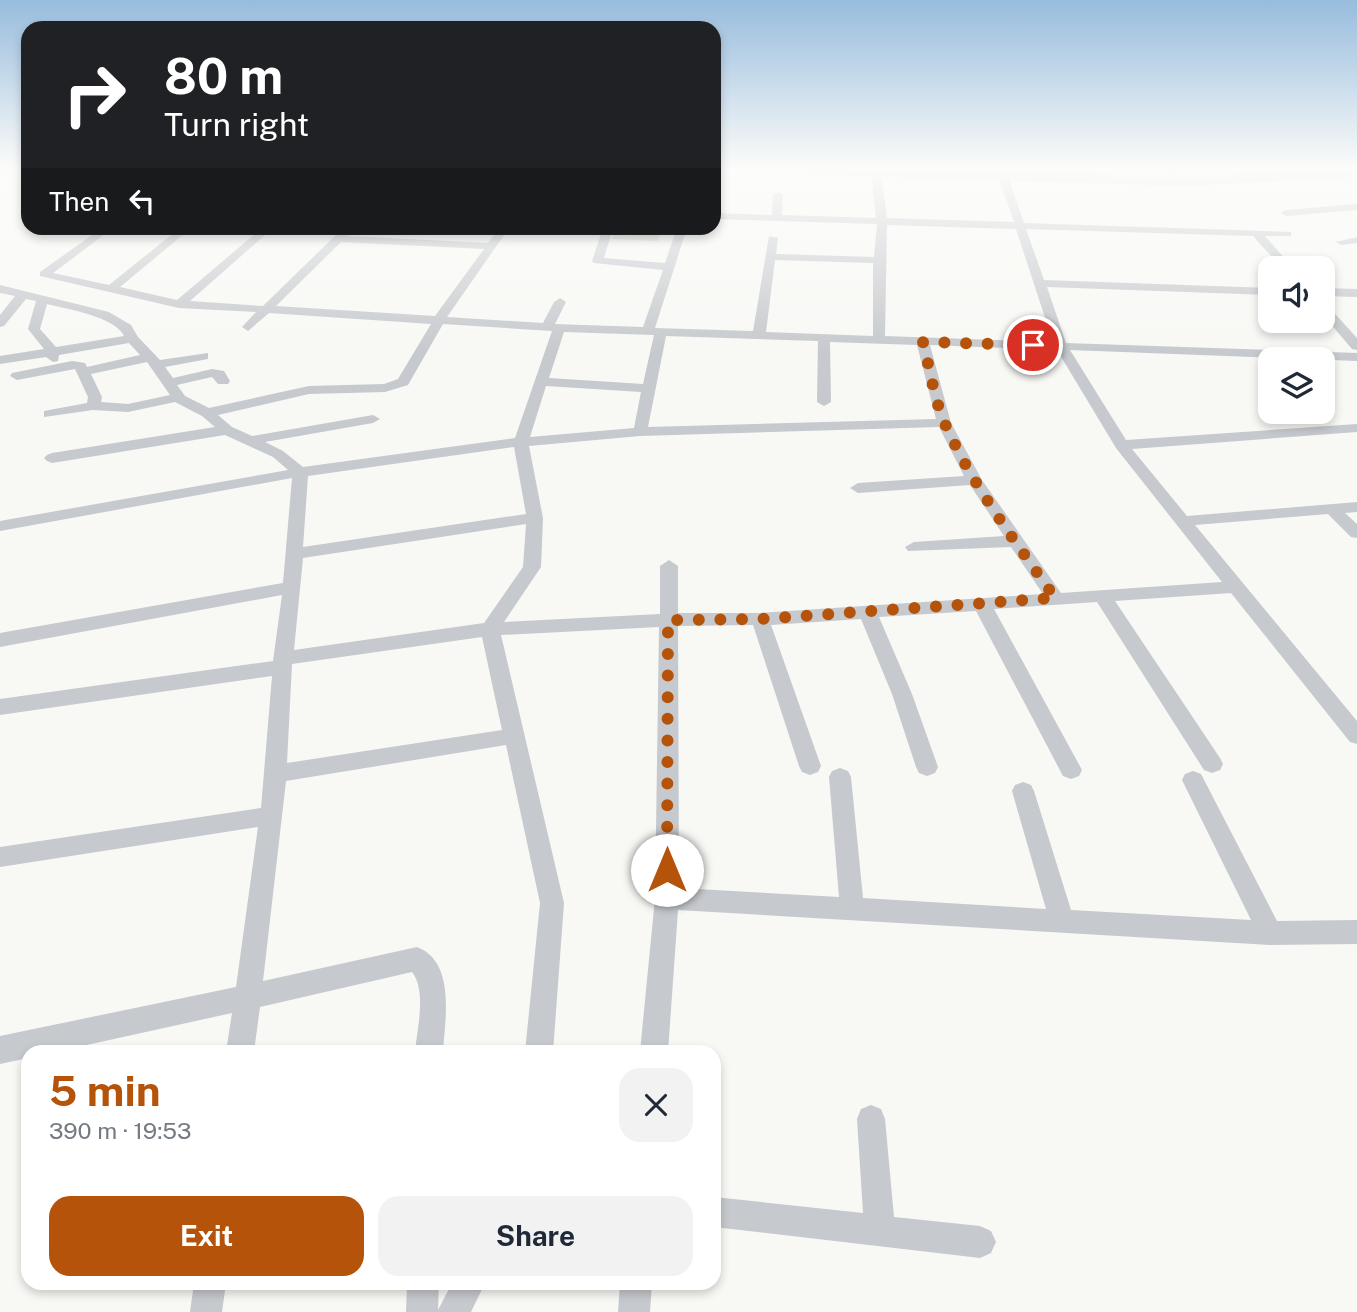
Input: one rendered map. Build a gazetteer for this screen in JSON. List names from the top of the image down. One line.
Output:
{"page":{"turn":["80 m","Turn right"],"then":"Then","heading":["5 min","390 m · 19:53"],"buttons":["Exit","Share"]}}
